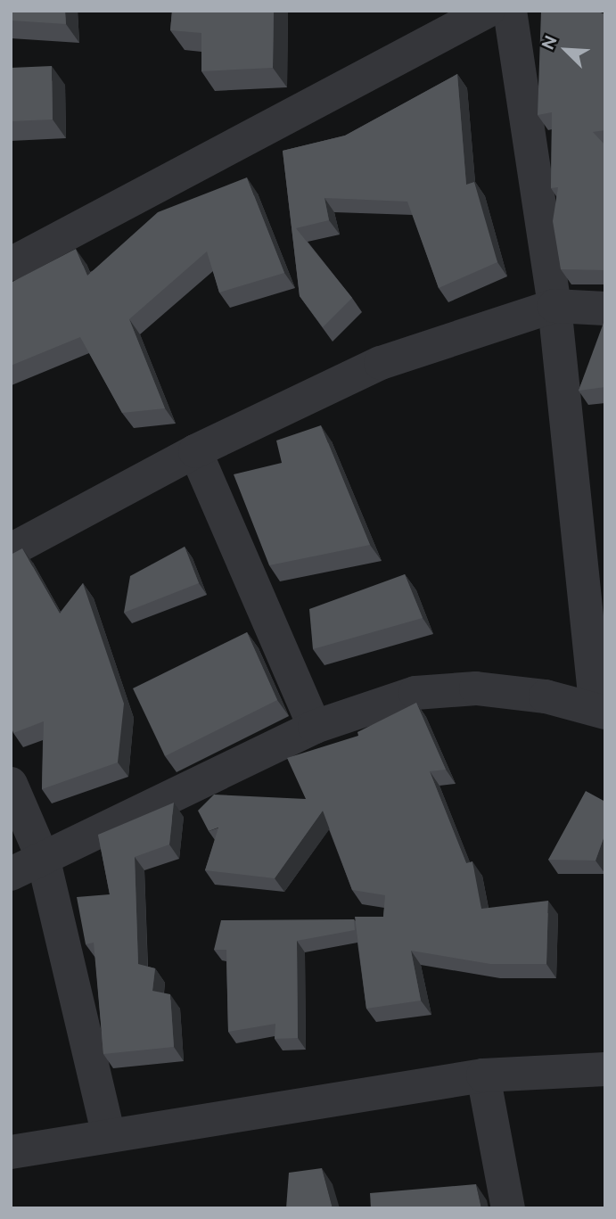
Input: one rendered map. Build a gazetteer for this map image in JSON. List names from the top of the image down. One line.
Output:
{"north":"top left"}
